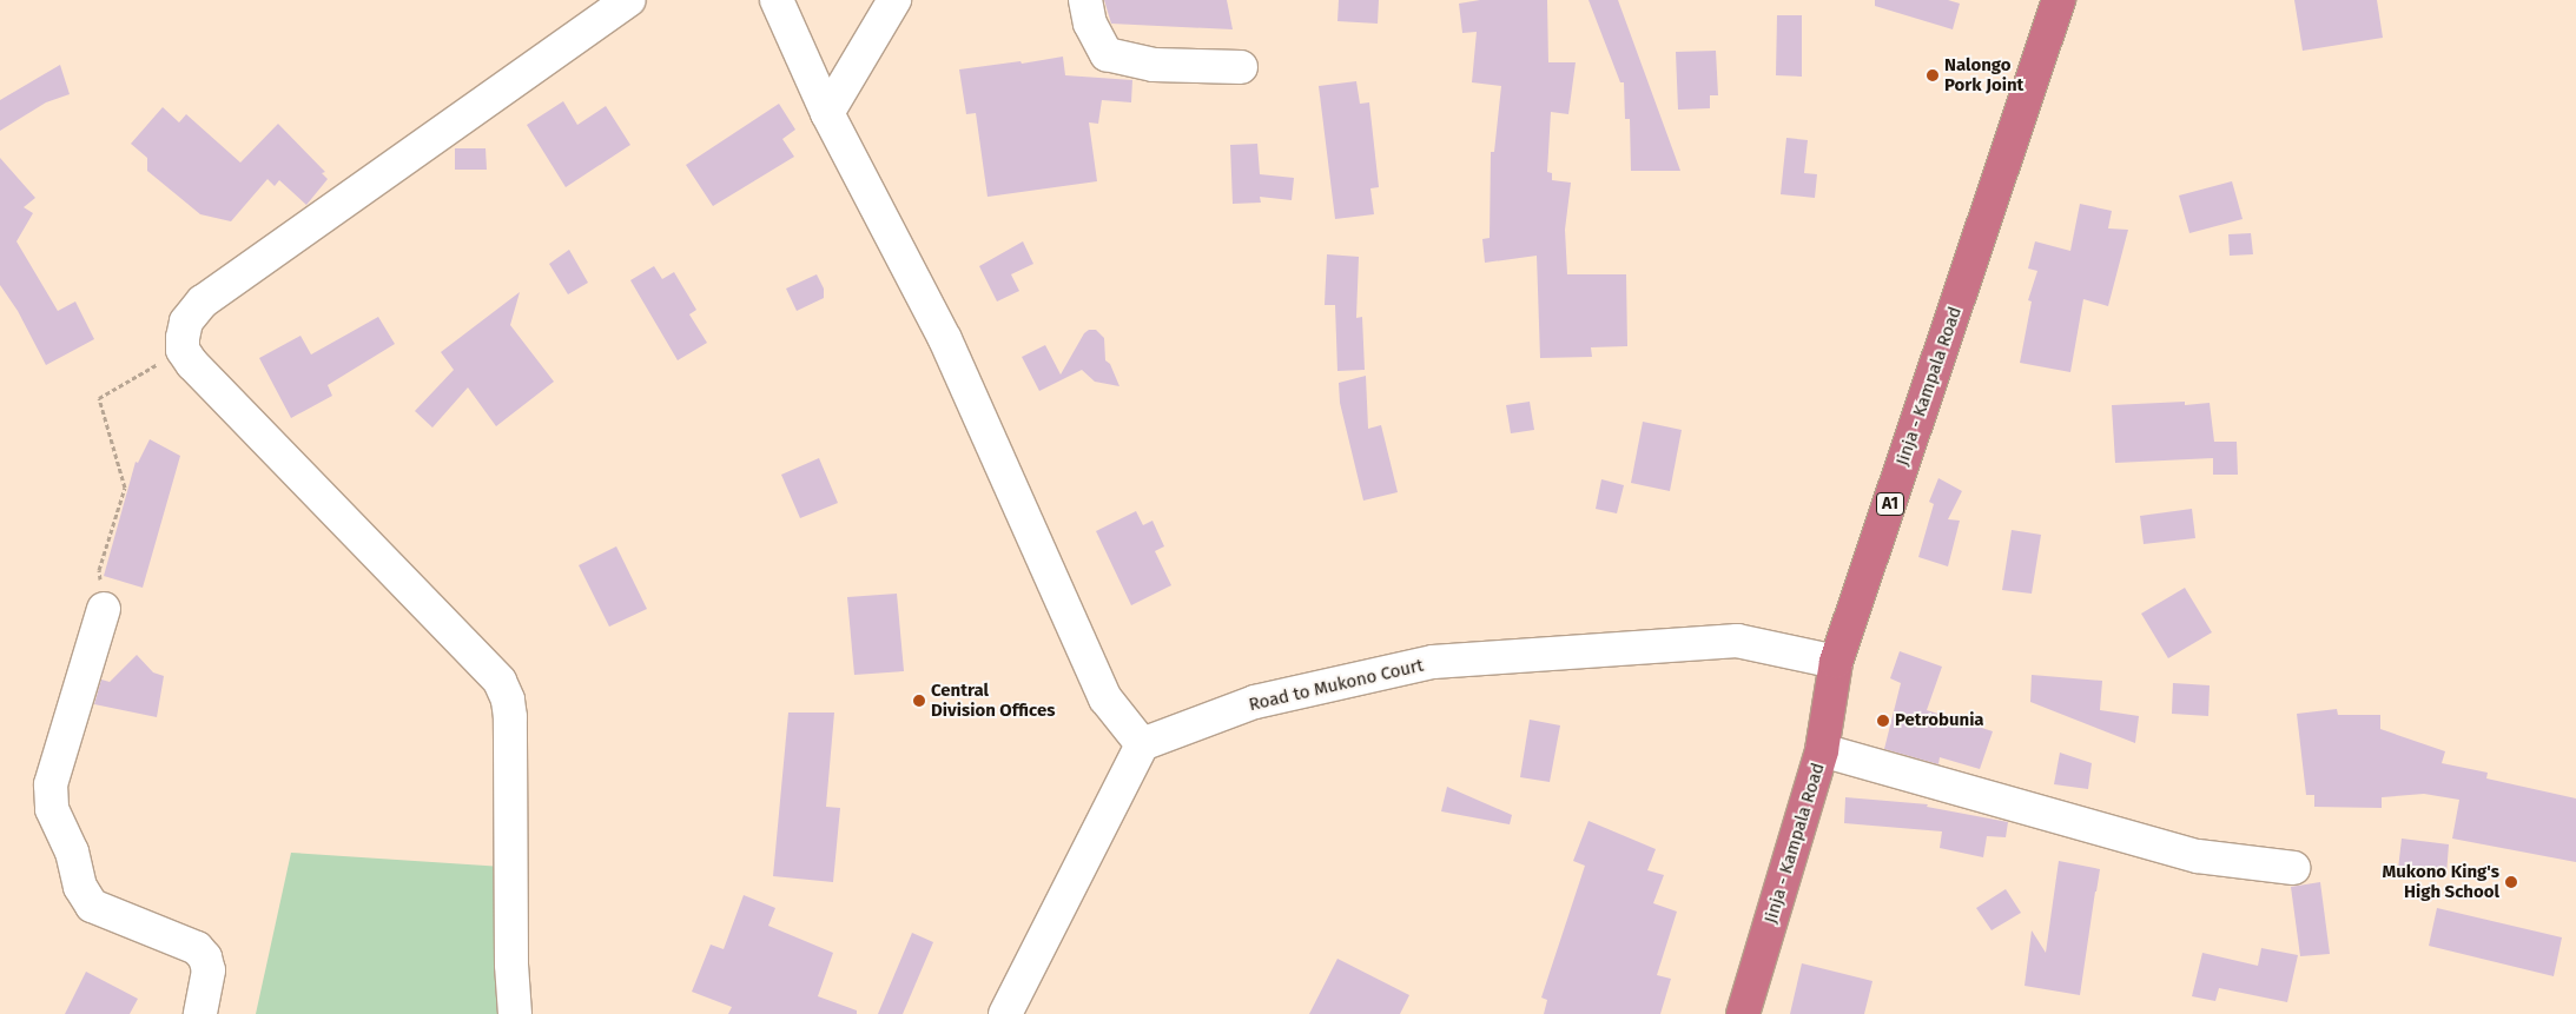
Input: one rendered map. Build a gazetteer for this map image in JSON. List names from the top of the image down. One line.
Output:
{"streets":{"highway":["Jinja - Kampala Road","A1"],"street":["Road to Mukono Court"]},"crossings":[["Jinja - Kampala Road","Road to Mukono Court"]],"places":["Nalongo Pork Joint","Central Division Offices","Petrobunia","Mukono King's High School"]}
